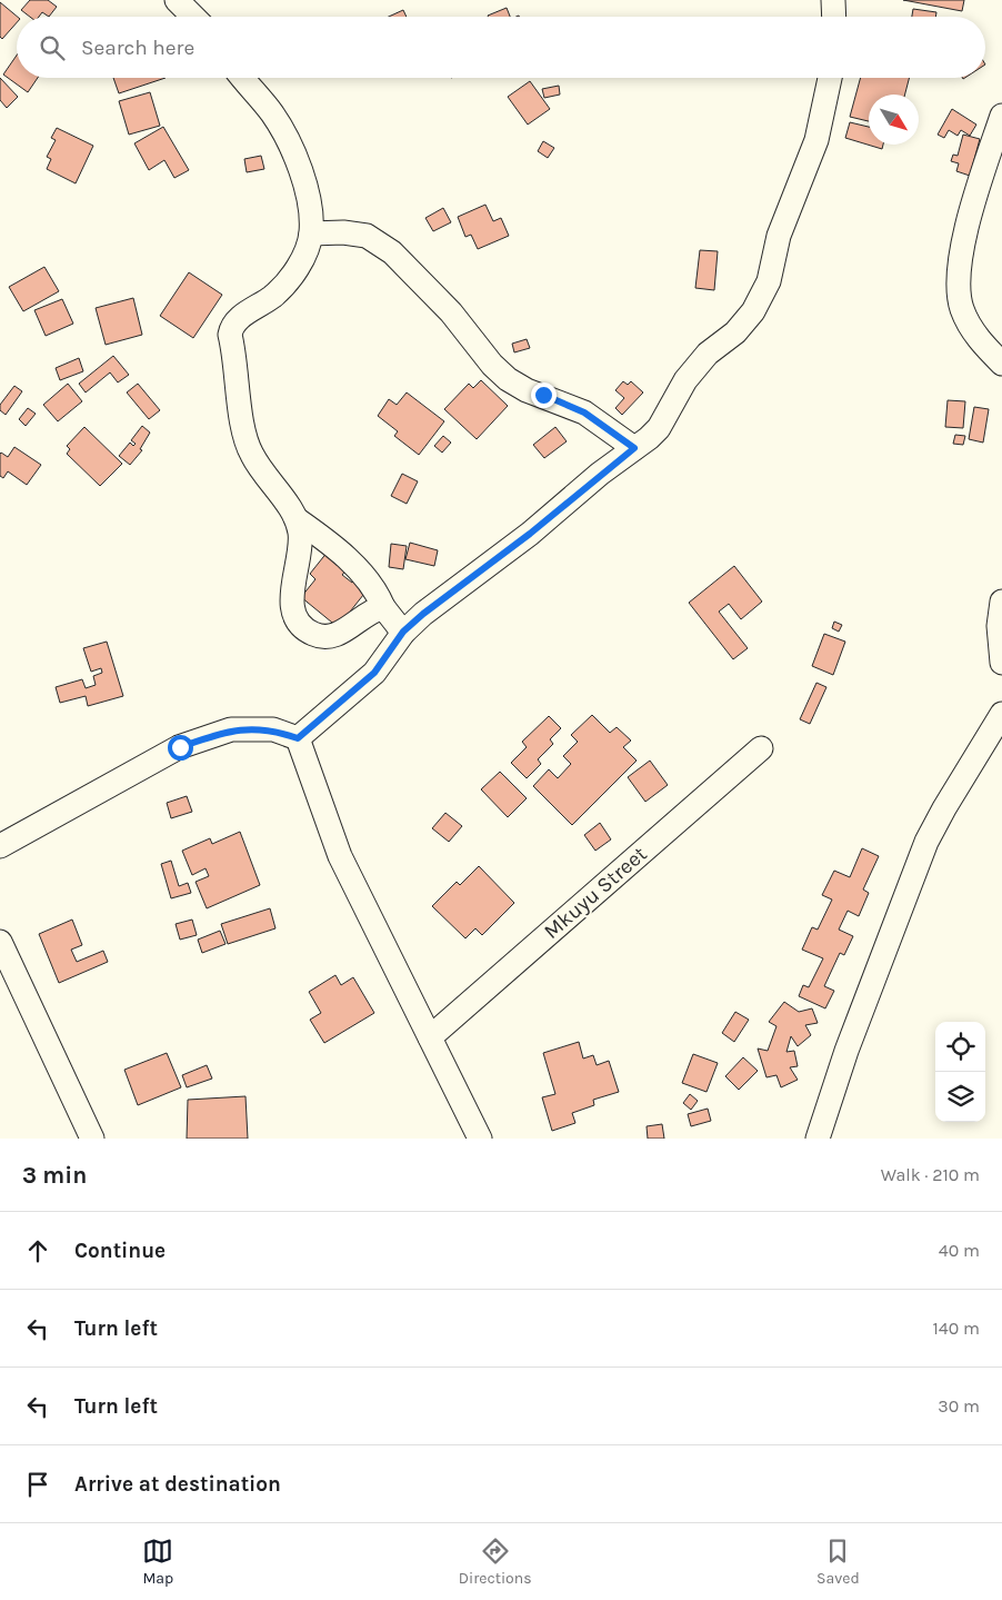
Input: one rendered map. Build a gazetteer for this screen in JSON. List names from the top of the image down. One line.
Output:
{"streets":{"street":["Mkuyu Street"]},"north":"bottom right","page":{"search":"Search here","heading":["3 min","Walk · 210 m"],"list":[["Continue","40 m"],["Turn left","140 m"],["Turn left","30 m"],"Arrive at destination"],"nav":["Map","Directions","Saved"]}}
